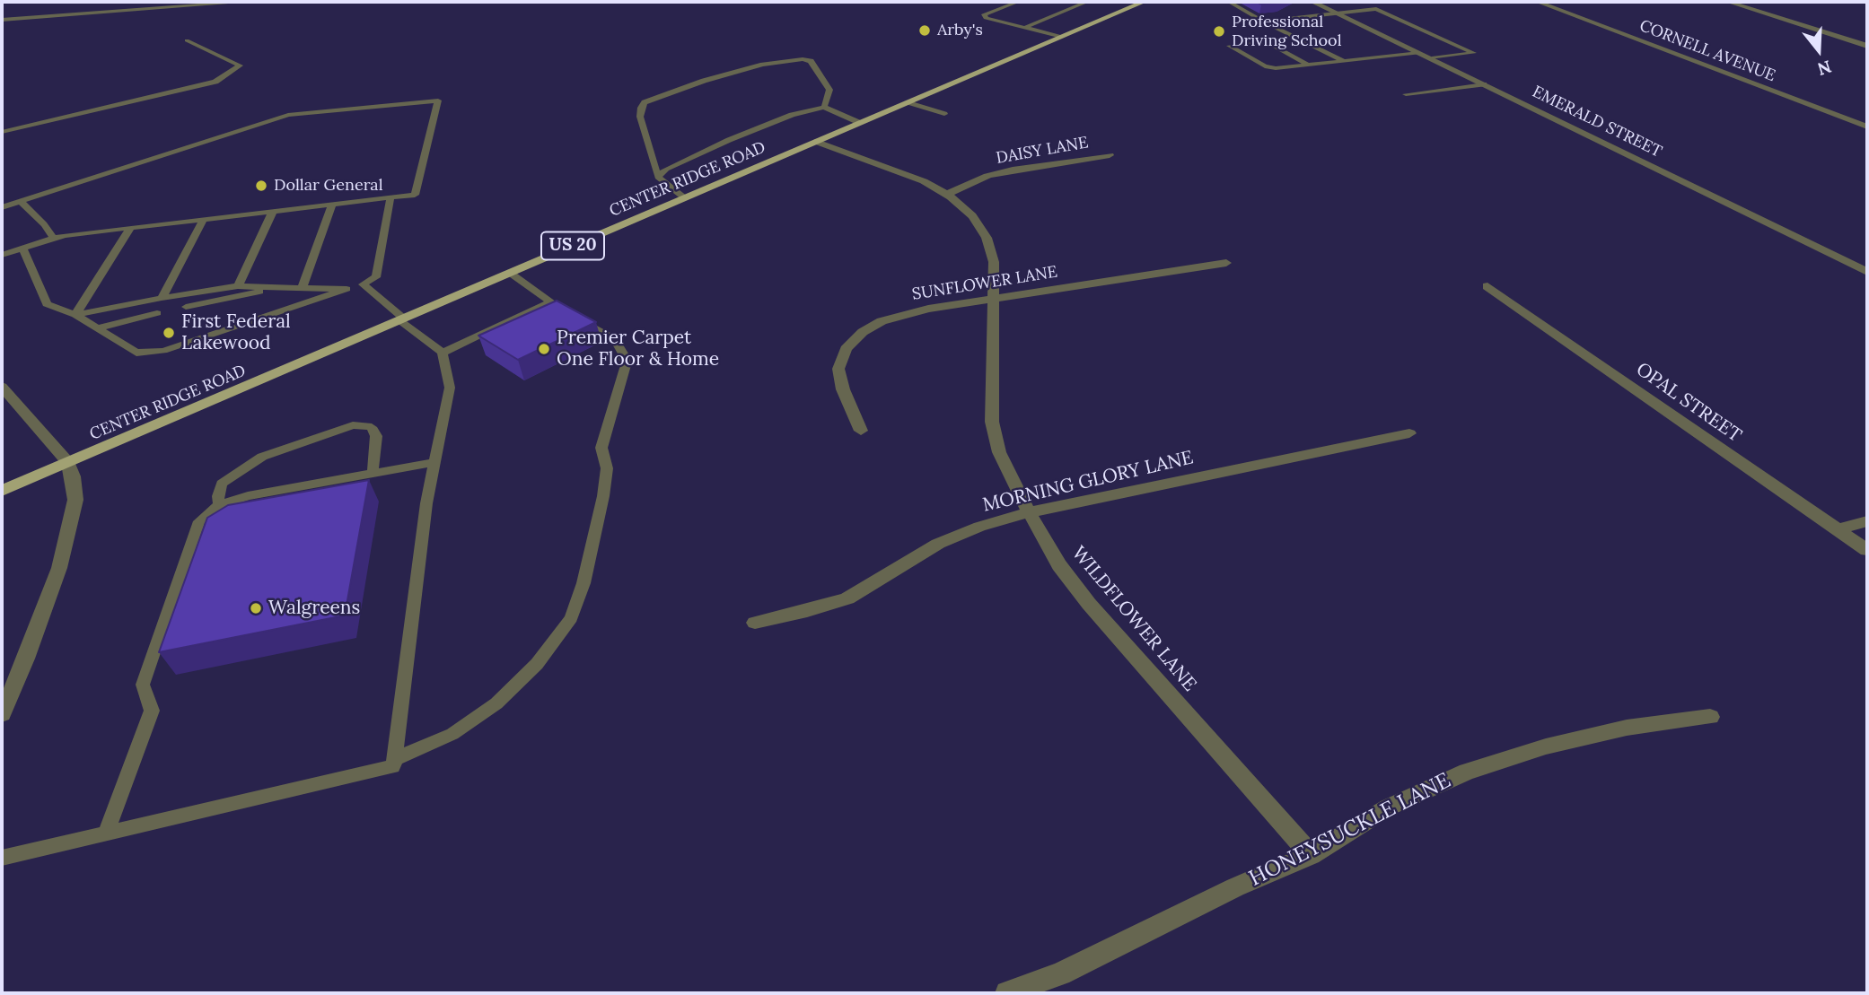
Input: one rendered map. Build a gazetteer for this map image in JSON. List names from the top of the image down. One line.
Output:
{"streets":{"main road":["CENTER RIDGE ROAD","US 20"],"street":["CORNELL AVENUE","EMERALD STREET","DAISY LANE","SUNFLOWER LANE","OPAL STREET","MORNING GLORY LANE","WILDFLOWER LANE","HONEYSUCKLE LANE"]},"crossings":[["DAISY LANE","WILDFLOWER LANE"],["CENTER RIDGE ROAD","WILDFLOWER LANE"],["SUNFLOWER LANE","WILDFLOWER LANE"],["MORNING GLORY LANE","WILDFLOWER LANE"],["WILDFLOWER LANE","HONEYSUCKLE LANE"]],"places":["Arby's","Professional Driving School","Dollar General","First Federal Lakewood","Premier Carpet One Floor & Home","Walgreens"],"north":"bottom"}
